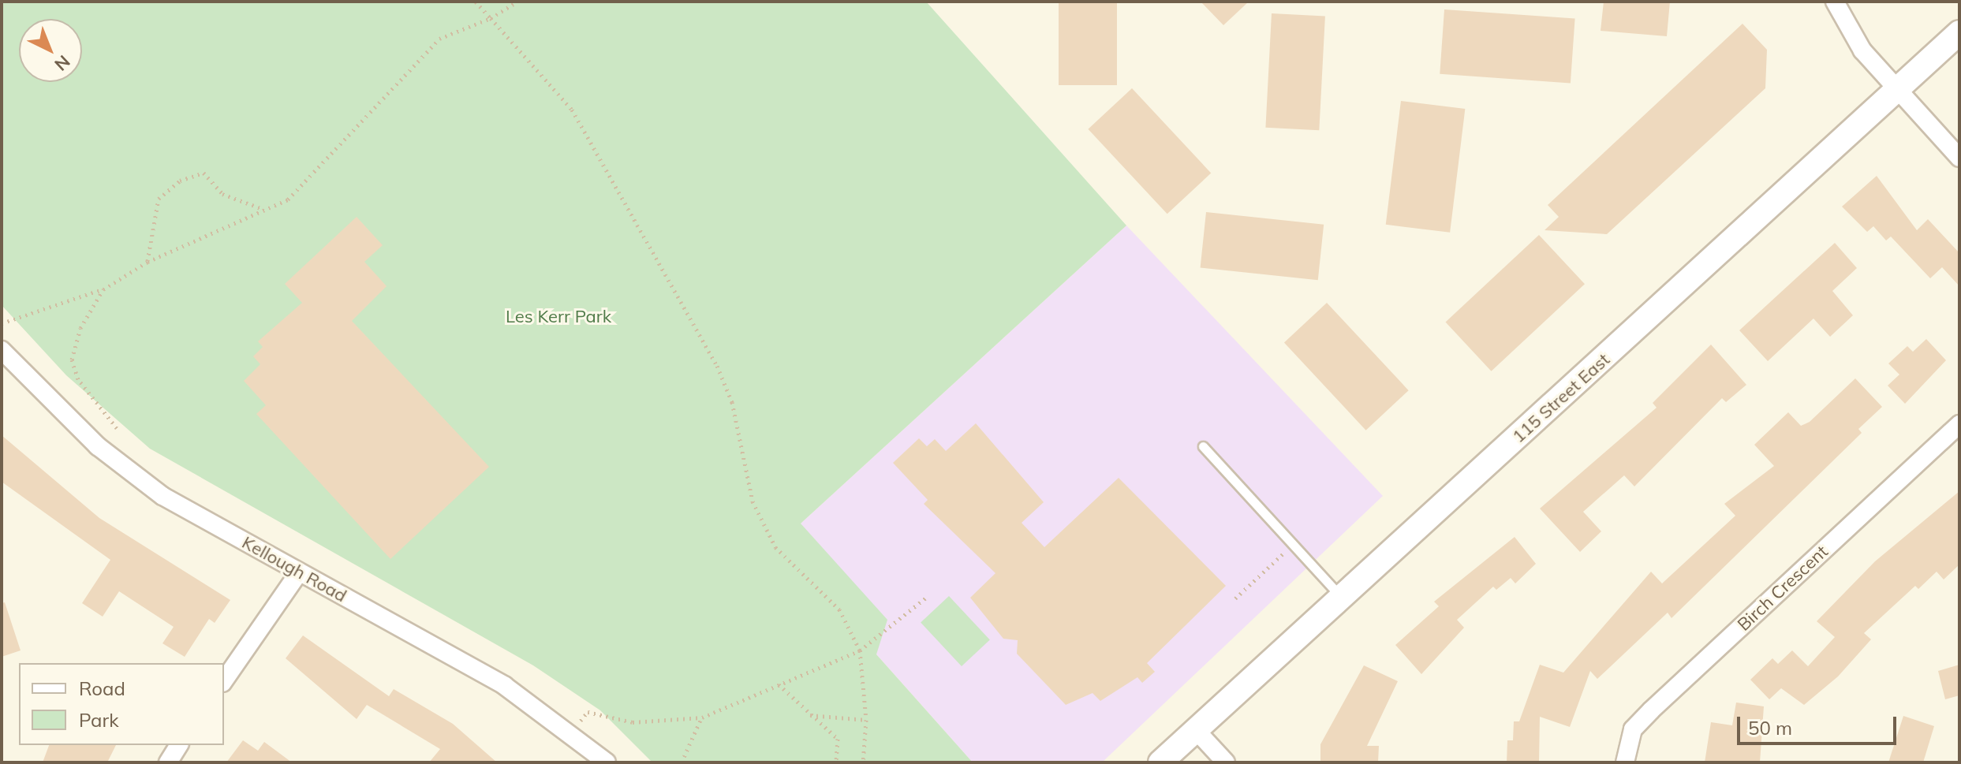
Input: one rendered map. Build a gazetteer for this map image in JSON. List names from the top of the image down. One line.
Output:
{"streets":{"street":["115 Street East","Kellough Road","Birch Crescent"]},"parks":["Les Kerr Park"],"legend":["Road","Park"],"scale_bar":"50 m","north":"bottom right"}
